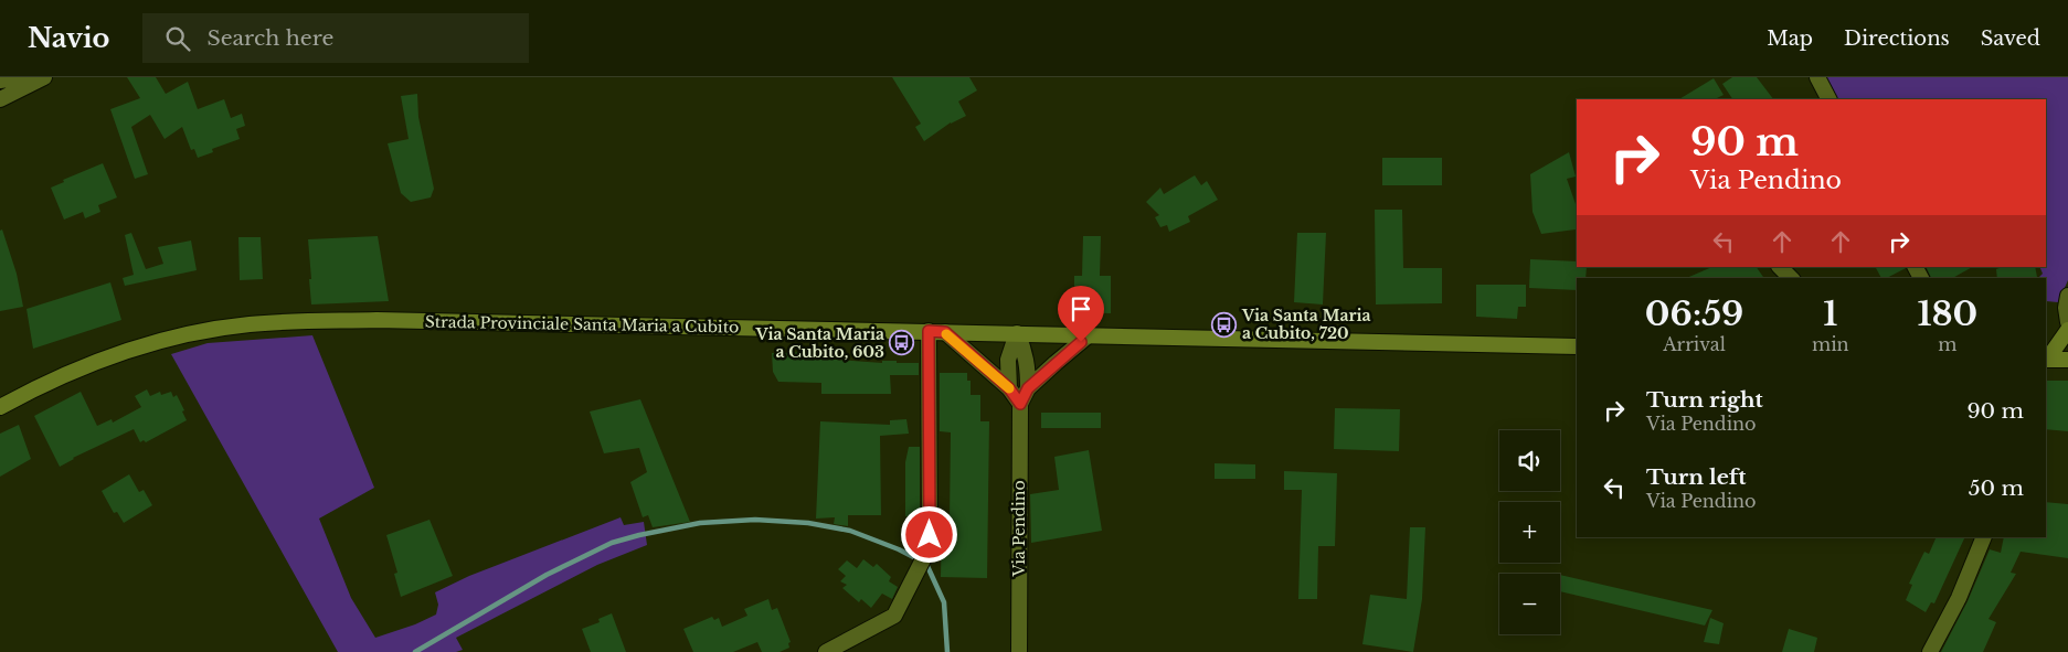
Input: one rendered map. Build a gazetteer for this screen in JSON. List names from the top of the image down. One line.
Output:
{"streets":{"main road":["Strada Provinciale Santa Maria a Cubito"],"street":["Via Pendino"]},"crossings":[["Strada Provinciale Santa Maria a Cubito","Via Pendino"]],"places":{"bus stop":["Via Santa Maria a Cubito, 720","Via Santa Maria a Cubito, 603"]},"page":{"header":"Navio","search":"Search here","nav":["Map","Directions","Saved"],"turn":["90 m","Via Pendino"],"eta":["06:59","Arrival","1","min","180","m"],"list":[{"name":"Turn right","note":"Via Pendino","value":"90 m"},{"name":"Turn left","note":"Via Pendino","value":"50 m"}],"map_buttons":["+","−"]}}
